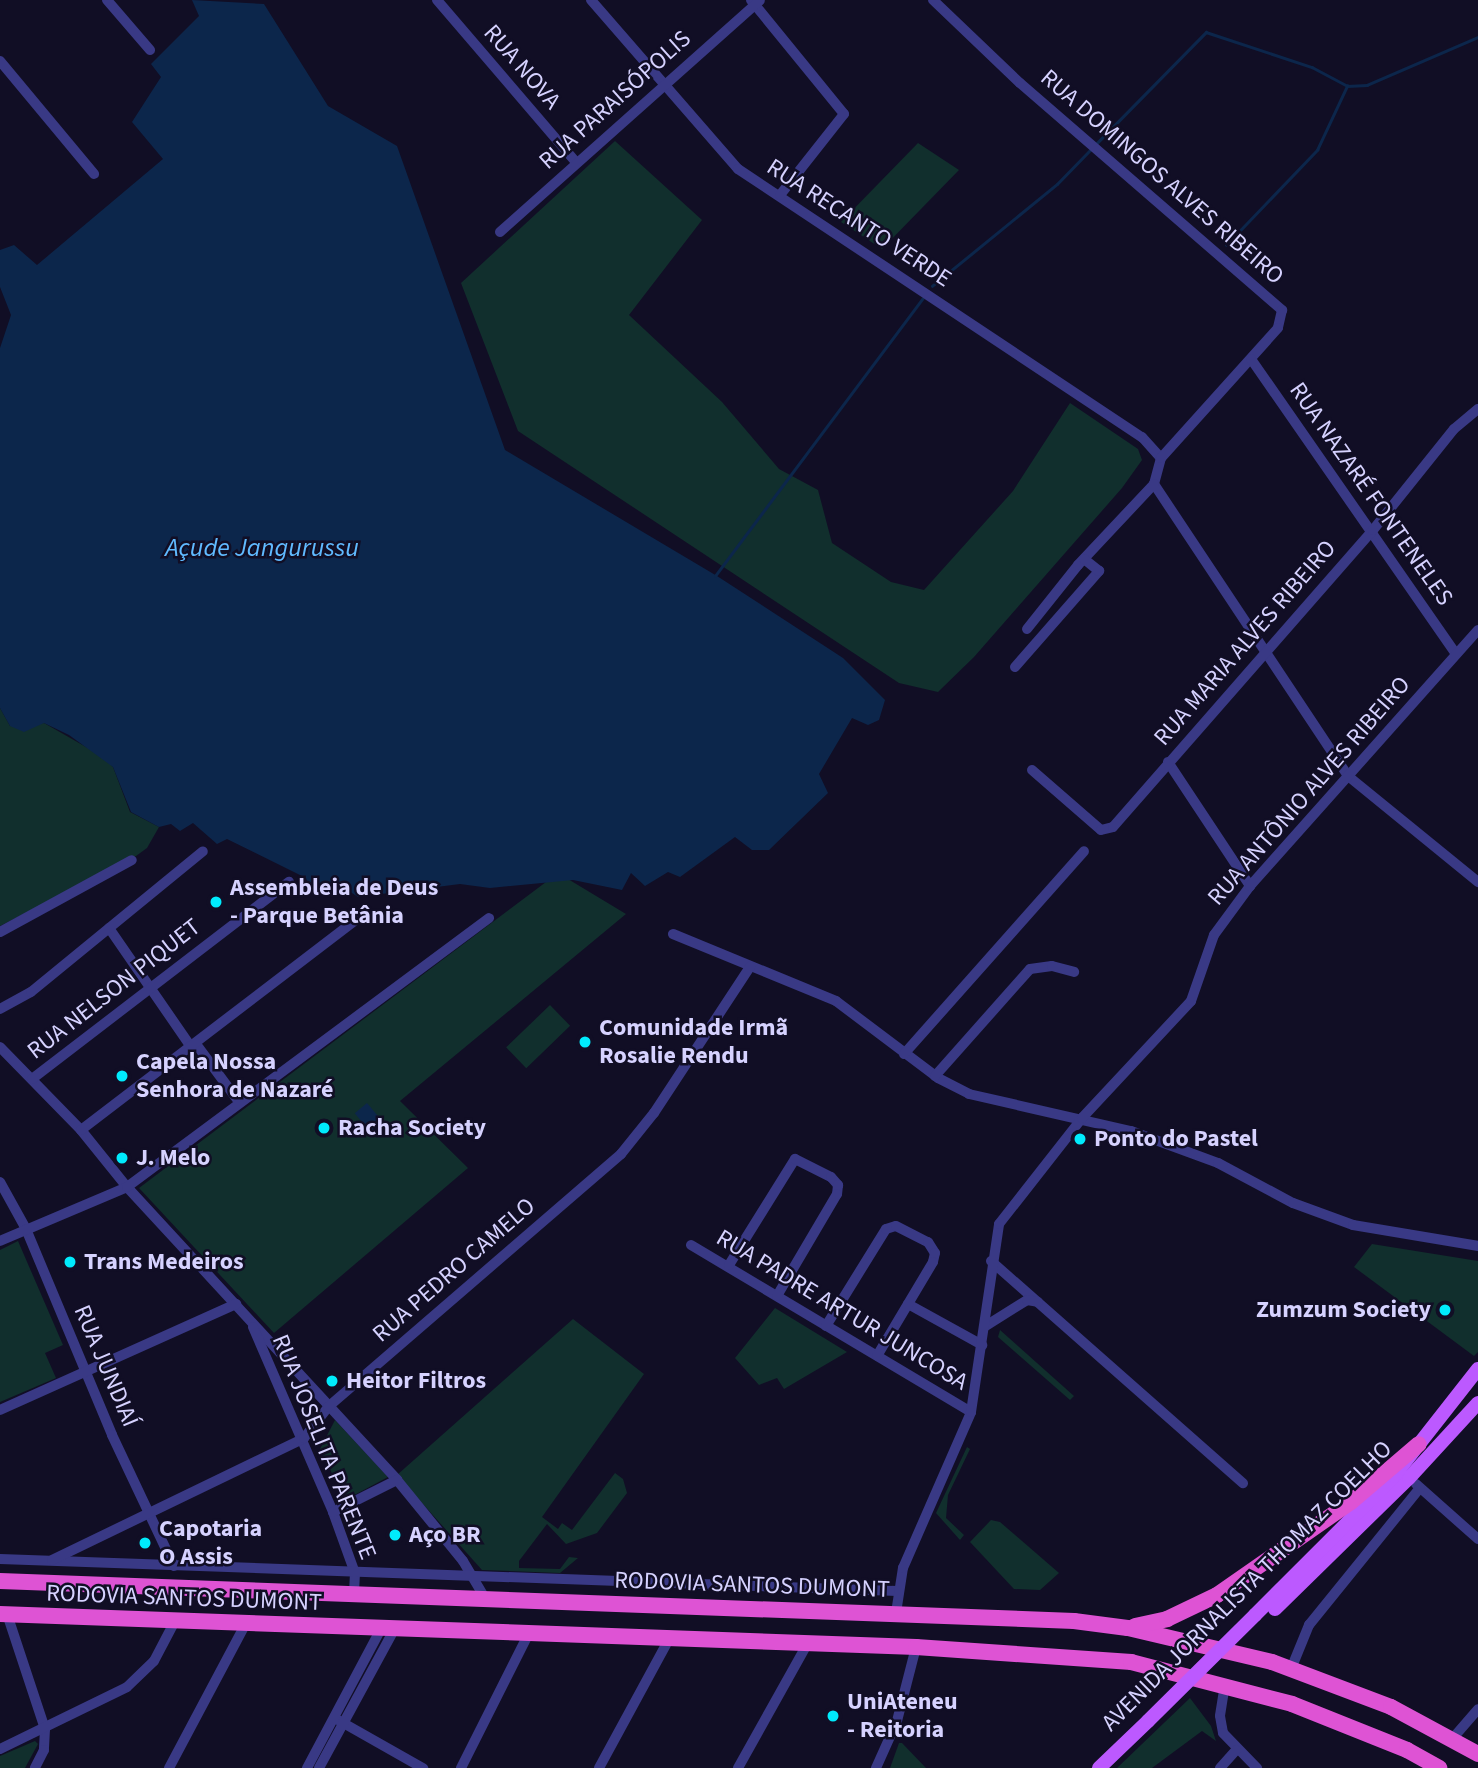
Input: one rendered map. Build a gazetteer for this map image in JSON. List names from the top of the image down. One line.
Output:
{"streets":{"highway":["RODOVIA SANTOS DUMONT"],"main road":["AVENIDA JORNALISTA THOMAZ COELHO"],"street":["RUA NOVA","RUA PARAISÓPOLIS","RUA DOMINGOS ALVES RIBEIRO","RUA RECANTO VERDE","RUA NAZARÉ FONTENELES","RUA MARIA ALVES RIBEIRO","RUA ANTÔNIO ALVES RIBEIRO","RUA NELSON PIQUET","RUA PEDRO CAMELO","RUA PADRE ARTUR JUNCOSA","RUA JUNDIAÍ","RUA JOSELITA PARENTE"]},"crossings":[["RUA NOVA","RUA PARAISÓPOLIS"],["RUA PARAISÓPOLIS","RUA RECANTO VERDE"],["RUA DOMINGOS ALVES RIBEIRO","RUA RECANTO VERDE"],["RUA DOMINGOS ALVES RIBEIRO","RUA NAZARÉ FONTENELES"],["RUA NAZARÉ FONTENELES","RUA MARIA ALVES RIBEIRO"],["RUA NAZARÉ FONTENELES","RUA ANTÔNIO ALVES RIBEIRO"],["RUA ANTÔNIO ALVES RIBEIRO","RUA PADRE ARTUR JUNCOSA"],["RUA ANTÔNIO ALVES RIBEIRO","RODOVIA SANTOS DUMONT"],["RUA NELSON PIQUET","RUA JOSELITA PARENTE"],["RUA PEDRO CAMELO","RUA JUNDIAÍ"],["RUA PEDRO CAMELO","RUA JOSELITA PARENTE"],["RUA JOSELITA PARENTE","RODOVIA SANTOS DUMONT"]],"water":["Açude Jangurussu"],"places":["Assembleia de Deus - Parque Betânia","Comunidade Irmã Rosalie Rendu","Capela Nossa Senhora de Nazaré","Racha Society","Ponto do Pastel","J. Melo","Trans Medeiros","Zumzum Society","Heitor Filtros","Aço BR","Capotaria O Assis","UniAteneu - Reitoria"]}
